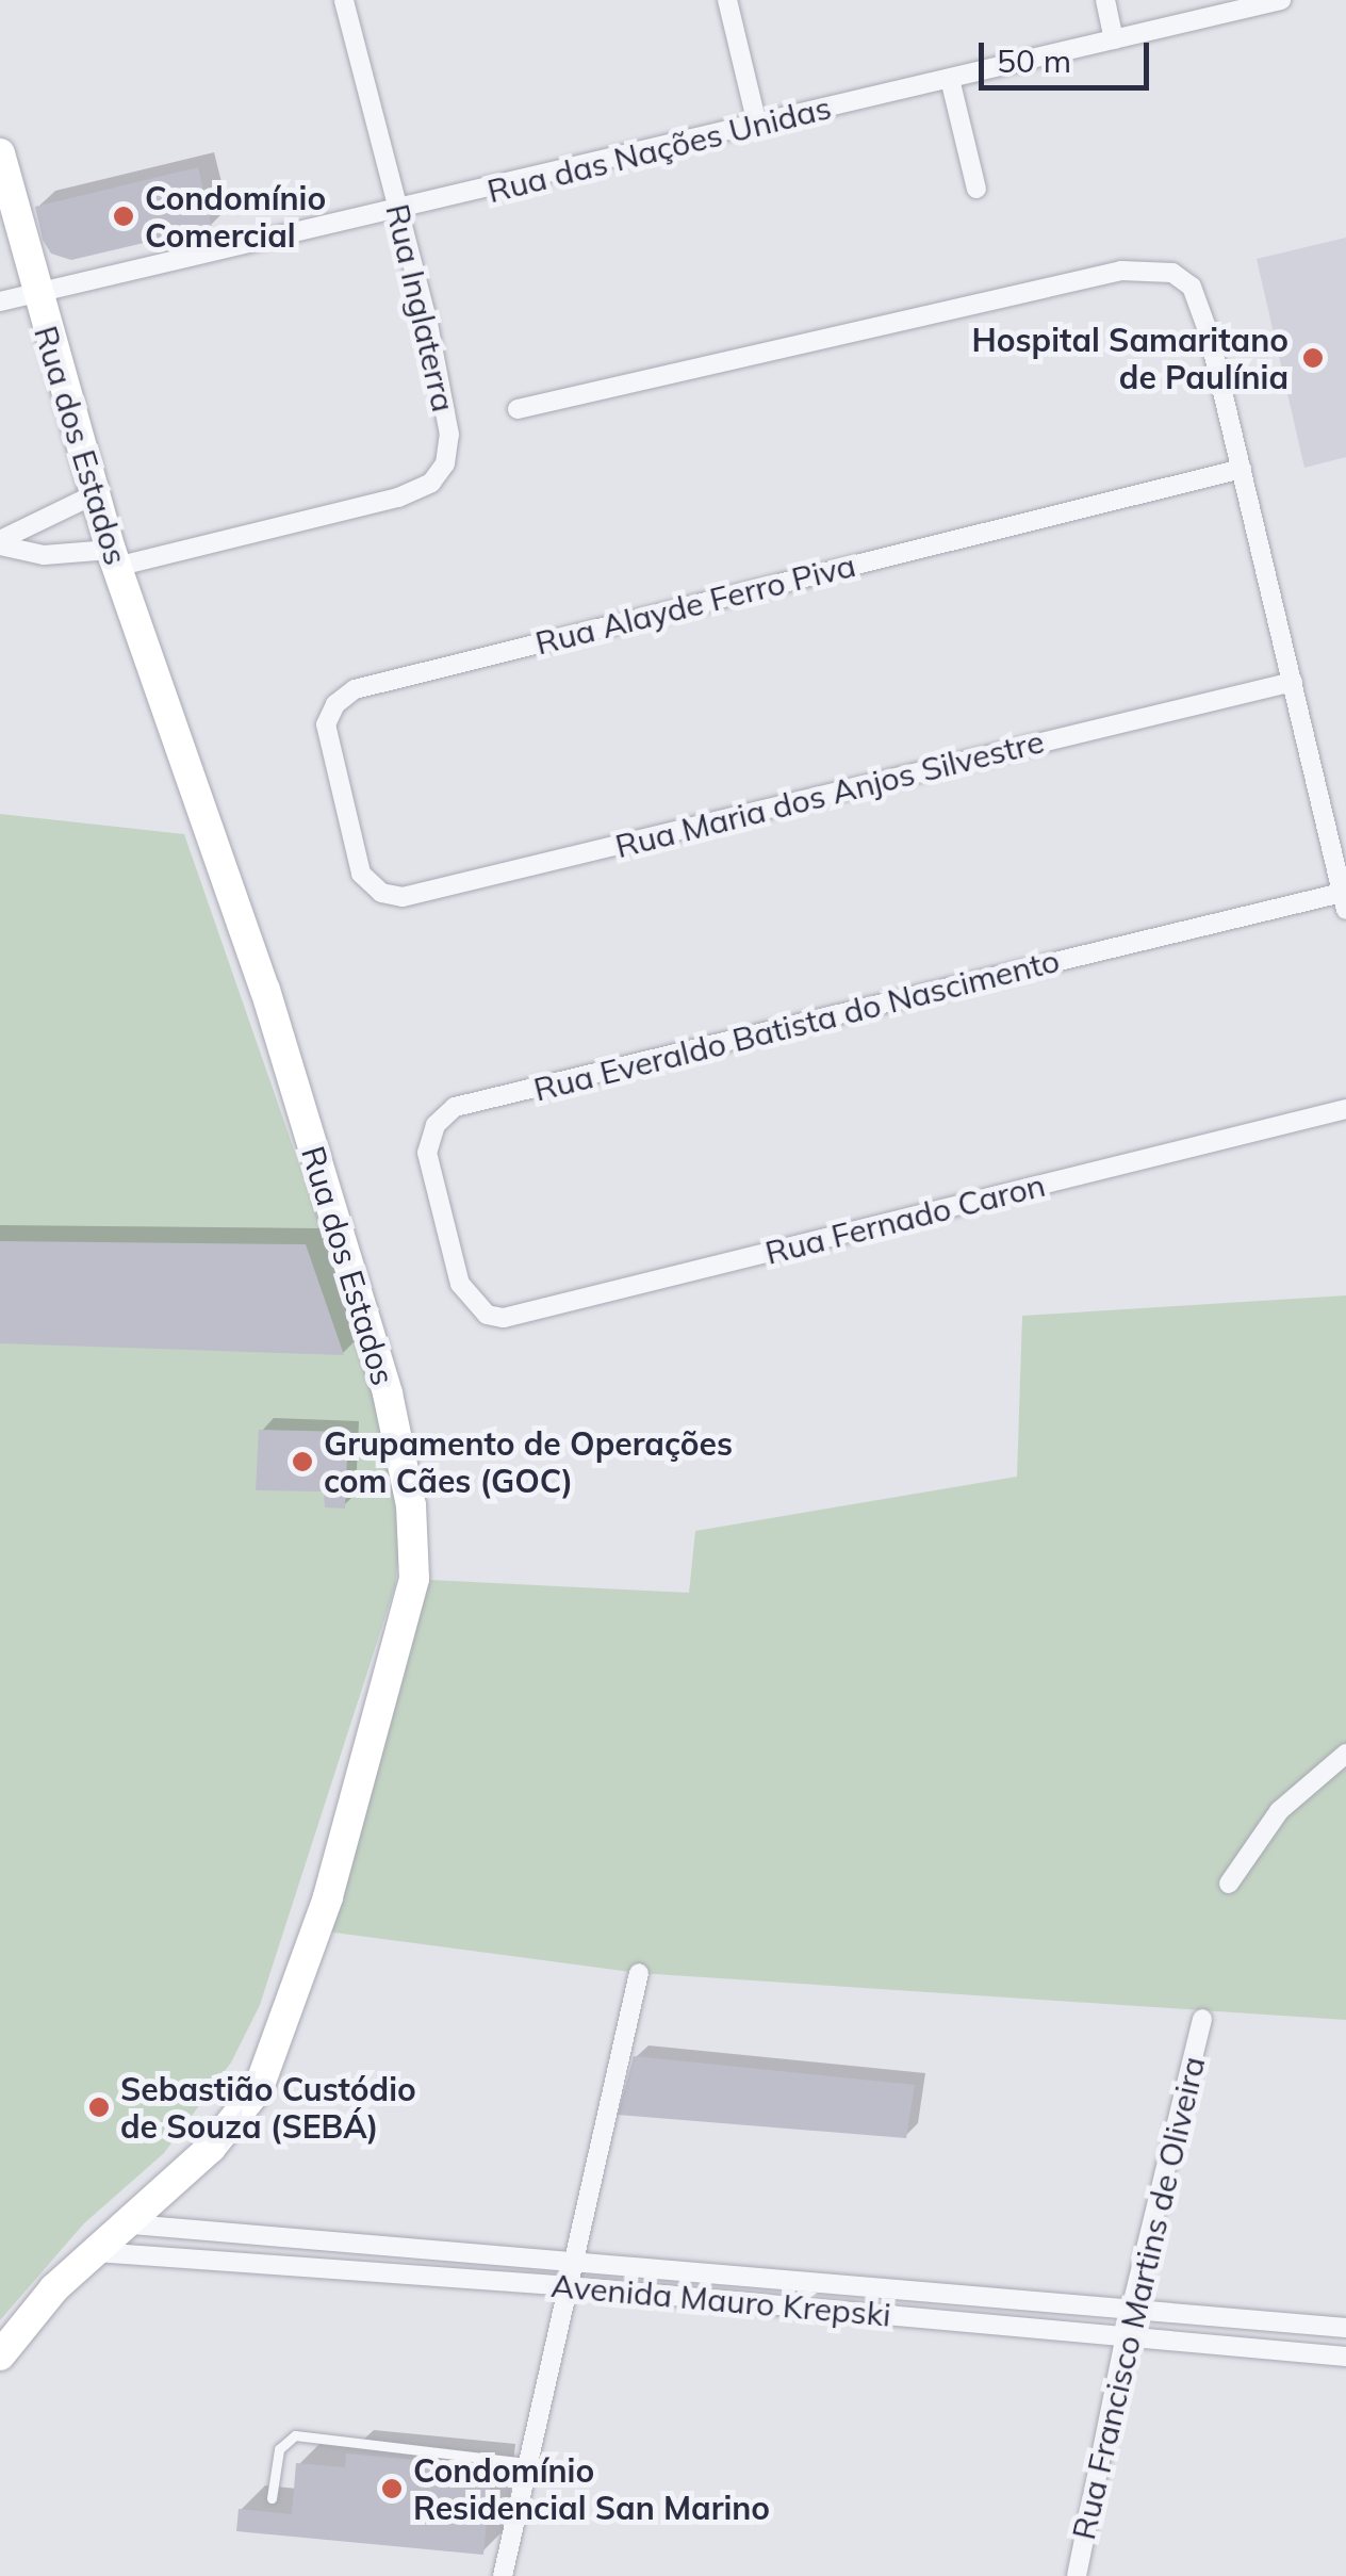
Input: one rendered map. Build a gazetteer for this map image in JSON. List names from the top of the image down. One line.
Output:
{"streets":{"street":["Rua das Nações Unidas","Rua Inglaterra","Rua dos Estados","Rua Alayde Ferro Piva","Rua Maria dos Anjos Silvestre","Rua Everaldo Batista do Nascimento","Rua Fernado Caron","Rua Francisco Martins de Oliveira","Avenida Mauro Krepski"]},"crossings":[["Rua das Nações Unidas","Rua Inglaterra"],["Rua das Nações Unidas","Rua dos Estados"],["Rua Inglaterra","Rua dos Estados"],["Rua dos Estados","Avenida Mauro Krepski"],["Rua Alayde Ferro Piva","Rua Maria dos Anjos Silvestre"],["Rua Everaldo Batista do Nascimento","Rua Fernado Caron"],["Rua Francisco Martins de Oliveira","Avenida Mauro Krepski"]],"places":["Condomínio Comercial","Hospital Samaritano de Paulínia","Grupamento de Operações com Cães (GOC)","Sebastião Custódio de Souza (SEBÁ)","Condomínio Residencial San Marino"],"scale_bar":"50 m"}
